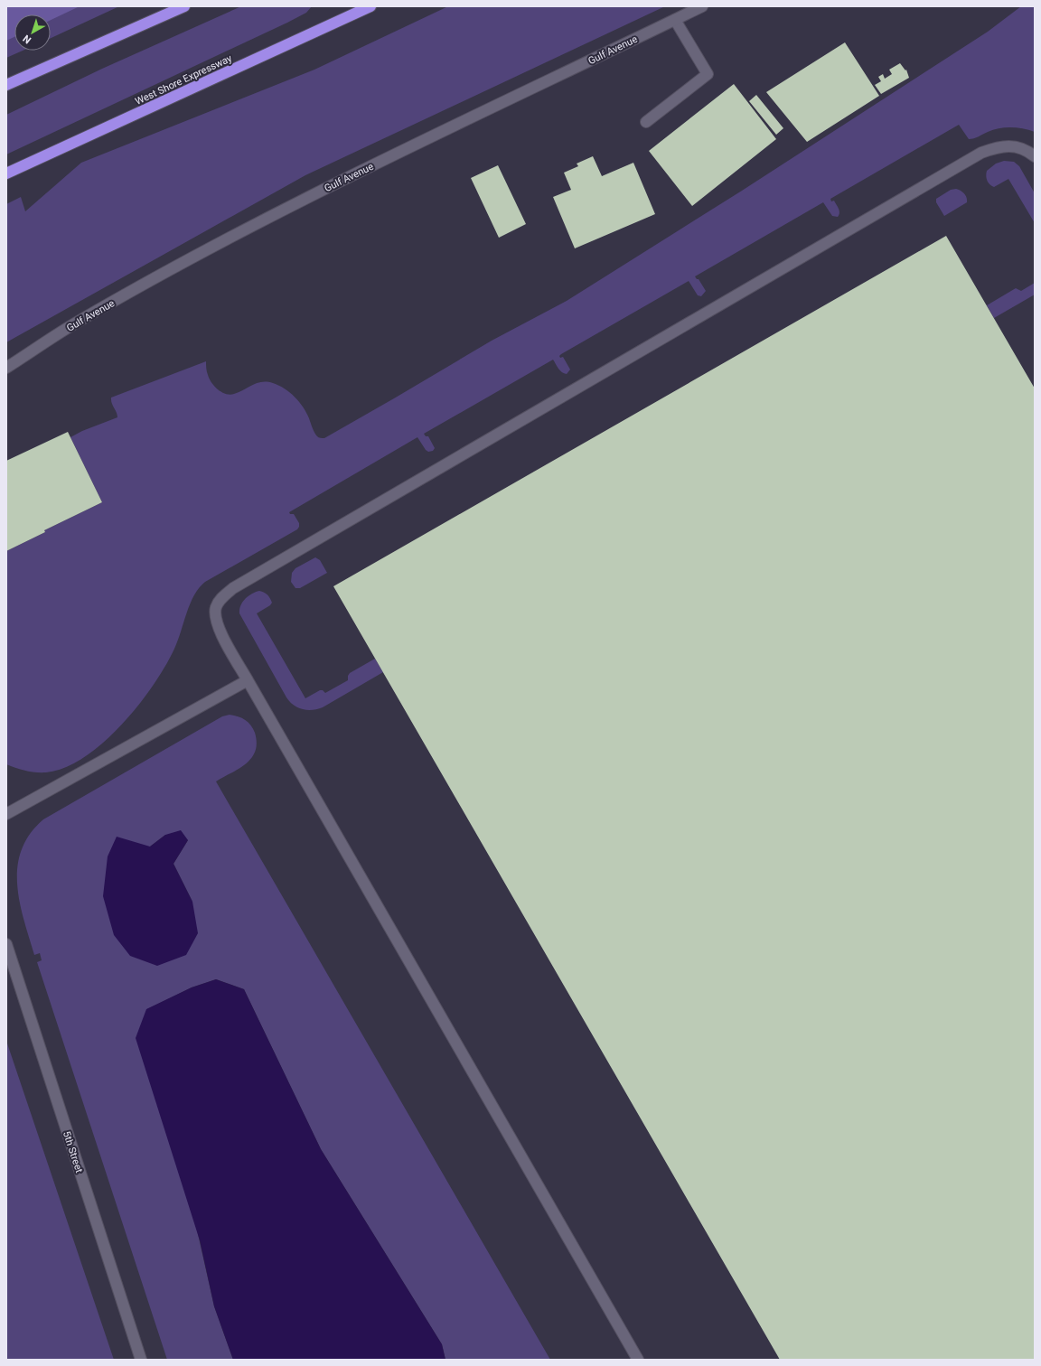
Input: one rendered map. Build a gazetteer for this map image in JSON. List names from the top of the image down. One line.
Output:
{"streets":{"highway":["West Shore Expressway"],"street":["Gulf Avenue","5th Street"]},"north":"bottom left"}
